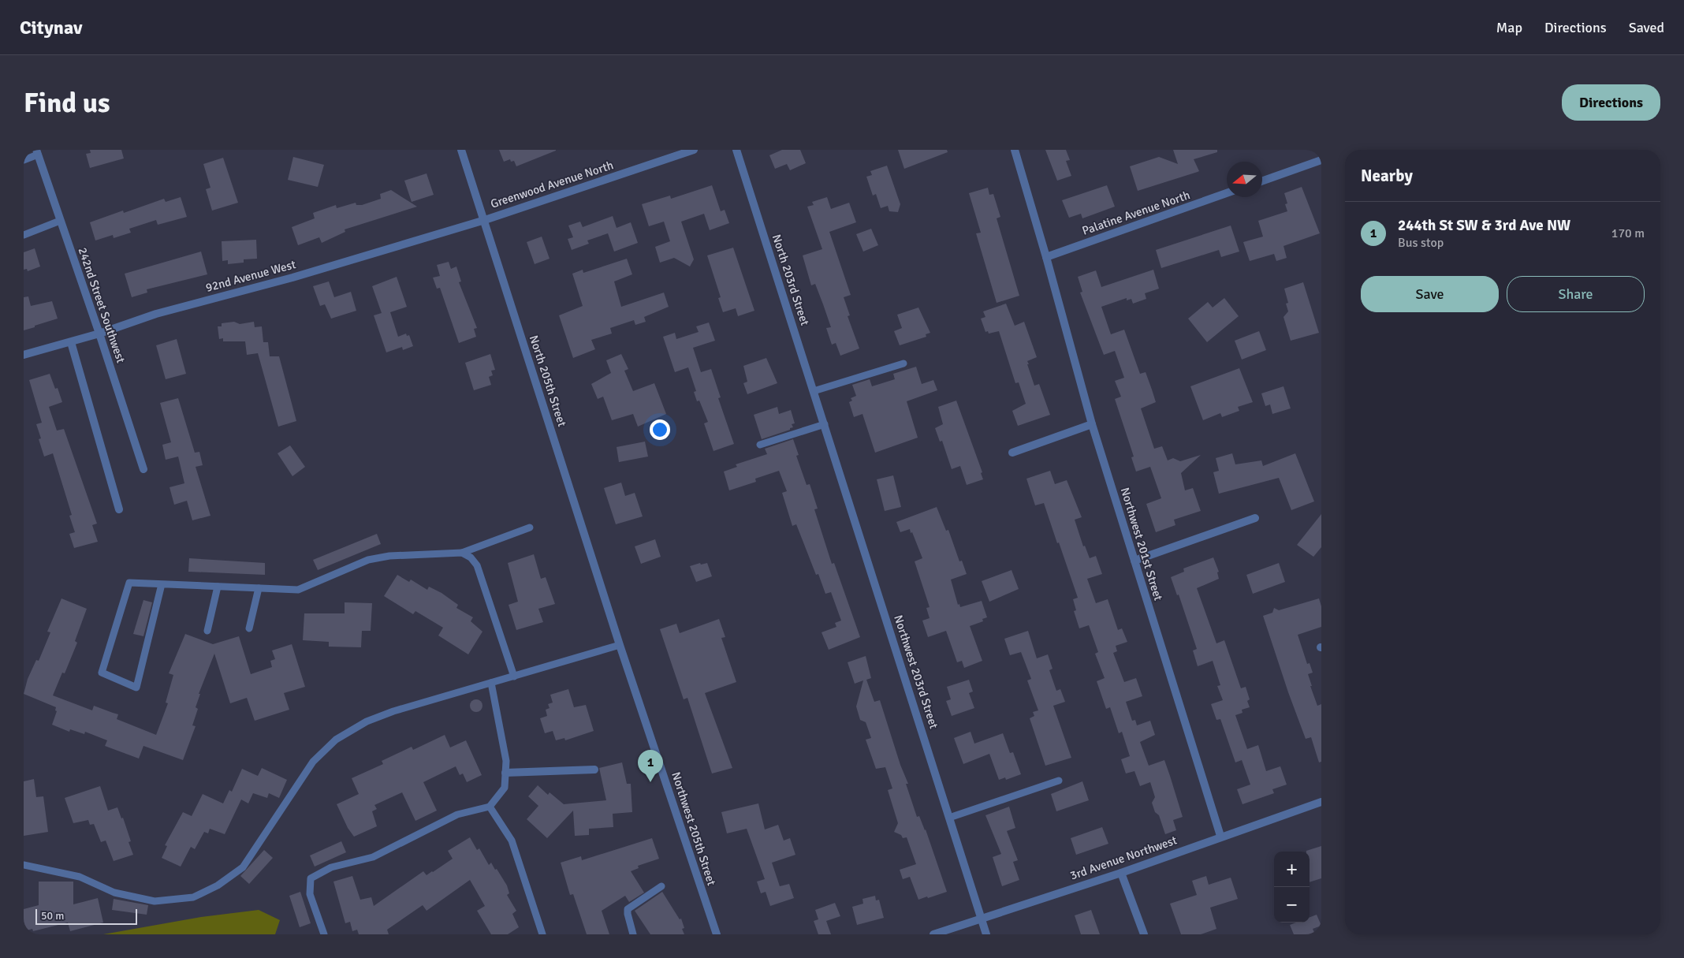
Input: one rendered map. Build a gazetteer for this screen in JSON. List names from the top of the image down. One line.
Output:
{"streets":{"street":["Greenwood Avenue North","Palatine Avenue North","92nd Avenue West","North 203rd Street","242nd Street Southwest","North 205th Street","Northwest 201st Street","Northwest 203rd Street","Northwest 205th Street","3rd Avenue Northwest"]},"crossings":[["Greenwood Avenue North","92nd Avenue West"],["Greenwood Avenue North","North 205th Street"],["Palatine Avenue North","Northwest 201st Street"],["92nd Avenue West","242nd Street Southwest"],["92nd Avenue West","North 205th Street"],["North 203rd Street","Northwest 203rd Street"],["North 205th Street","Northwest 205th Street"],["Northwest 201st Street","3rd Avenue Northwest"],["Northwest 203rd Street","3rd Avenue Northwest"]],"scale_bar":"50 m","north":"left","page":{"header":"Citynav","nav":["Map","Directions","Saved"],"buttons":["Directions",["Save","Share"]],"title":"Find us","heading":"Nearby","list":[{"mark":"1","name":"244th St SW & 3rd Ave NW","note":"Bus stop","value":"170 m"}],"pins":"1","map_buttons":["+","−"],"scale":"50 m"}}
